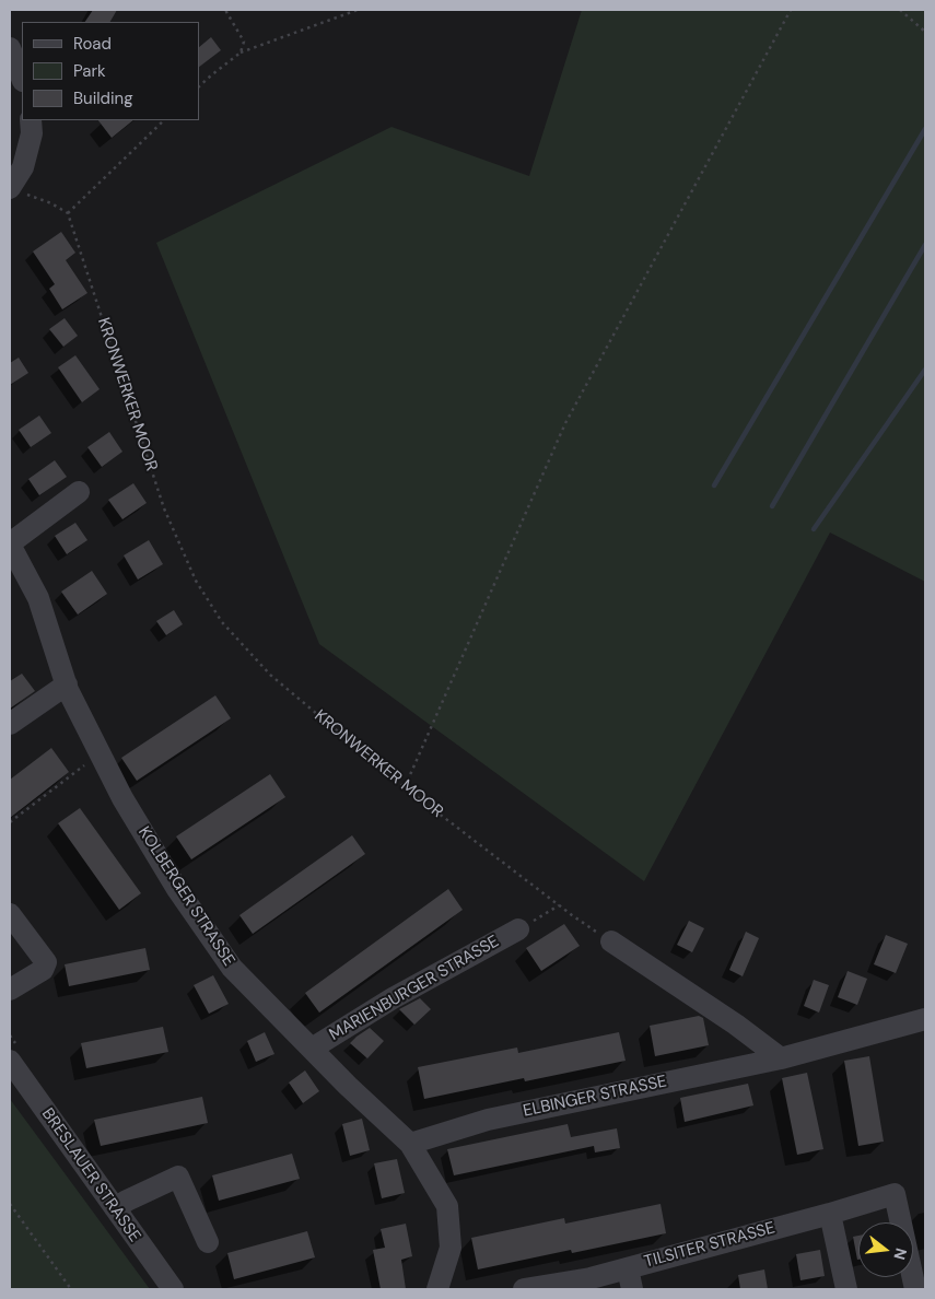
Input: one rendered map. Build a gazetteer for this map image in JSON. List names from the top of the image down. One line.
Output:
{"streets":{"street":["KOLBERGER STRASSE","MARIENBURGER STRASSE","ELBINGER STRASSE","BRESLAUER STRASSE","TILSITER STRASSE"],"path":["KRONWERKER MOOR"]},"crossings":[["KOLBERGER STRASSE","MARIENBURGER STRASSE"],["KOLBERGER STRASSE","ELBINGER STRASSE"]],"legend":["Road","Park","Building"],"north":"right"}
